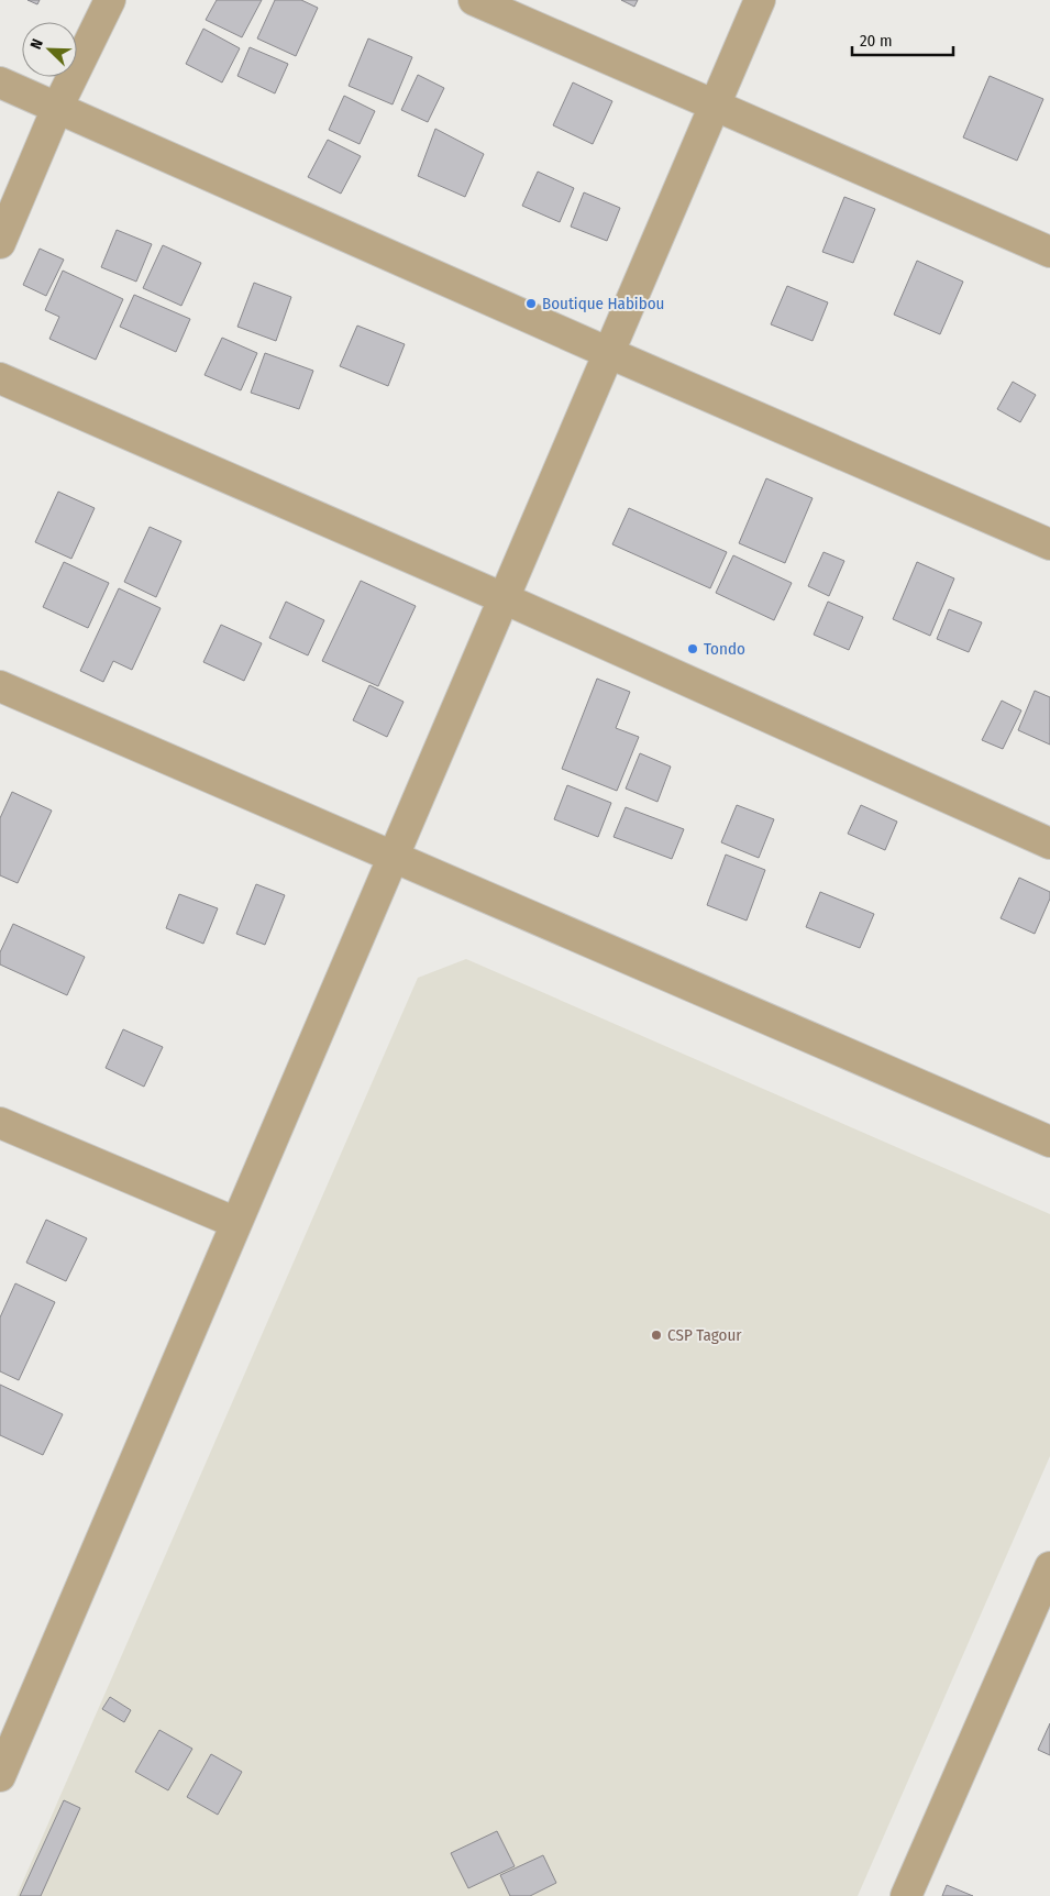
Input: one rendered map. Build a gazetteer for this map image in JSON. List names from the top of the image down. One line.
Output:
{"places":["Boutique Habibou","Tondo","CSP Tagour"],"scale_bar":"20 m","north":"top left"}
